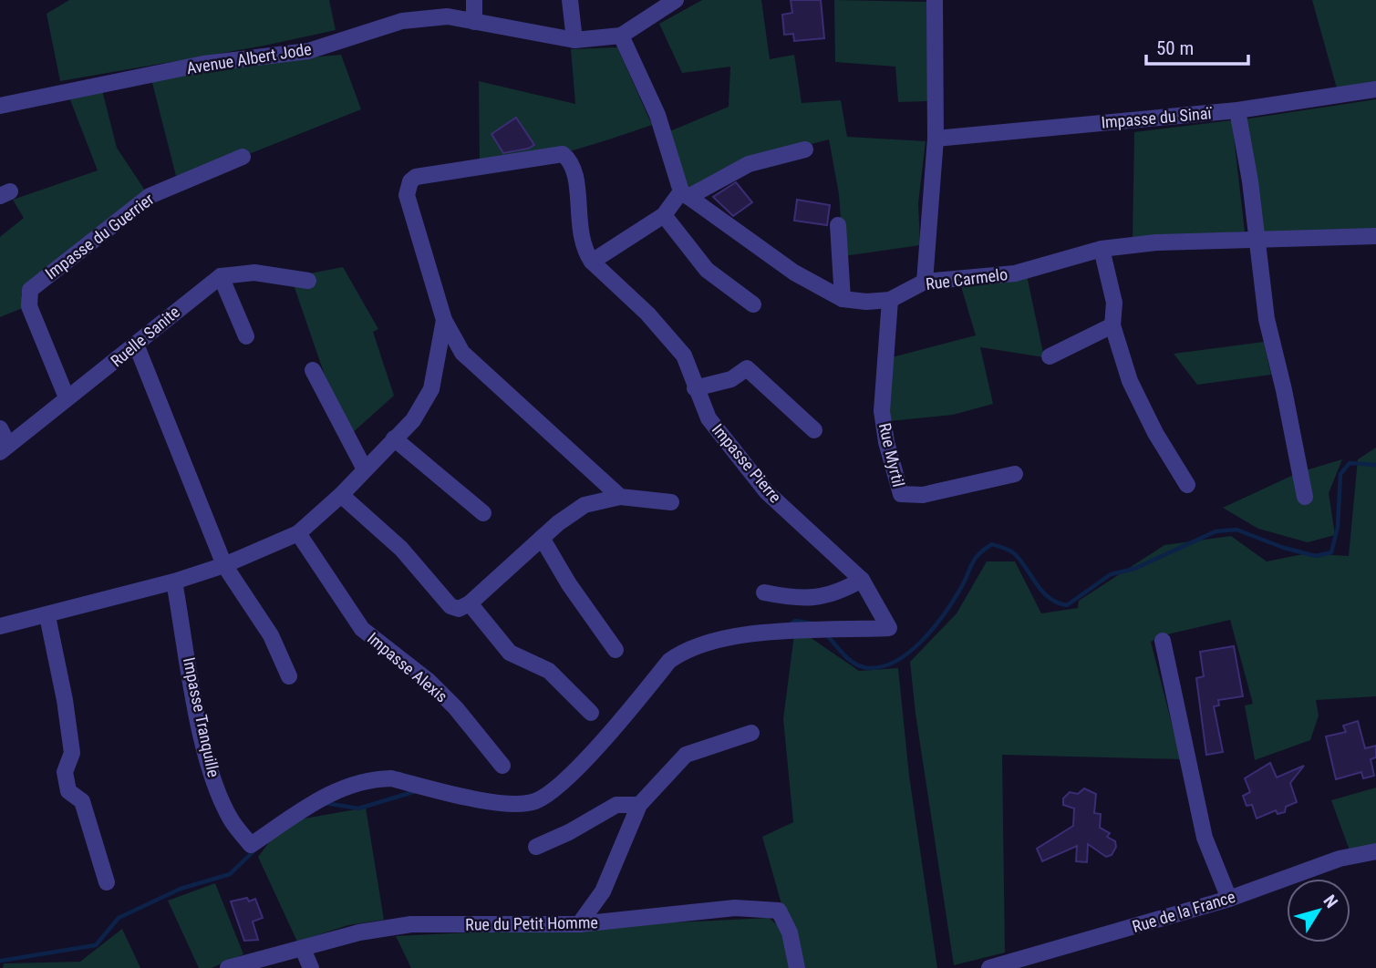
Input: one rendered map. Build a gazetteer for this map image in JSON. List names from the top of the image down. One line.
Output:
{"streets":{"street":["Avenue Albert Jode","Impasse du Sinaï","Impasse du Guerrier","Rue Carmelo","Ruelle Sanite","Rue Myrtil","Impasse Pierre","Impasse Alexis","Impasse Tranquille","Rue de la France","Rue du Petit Homme"]},"crossings":[["Impasse du Guerrier","Ruelle Sanite"],["Rue Carmelo","Rue Myrtil"],["Impasse Pierre","Impasse Tranquille"]],"scale_bar":"50 m","north":"top right"}
